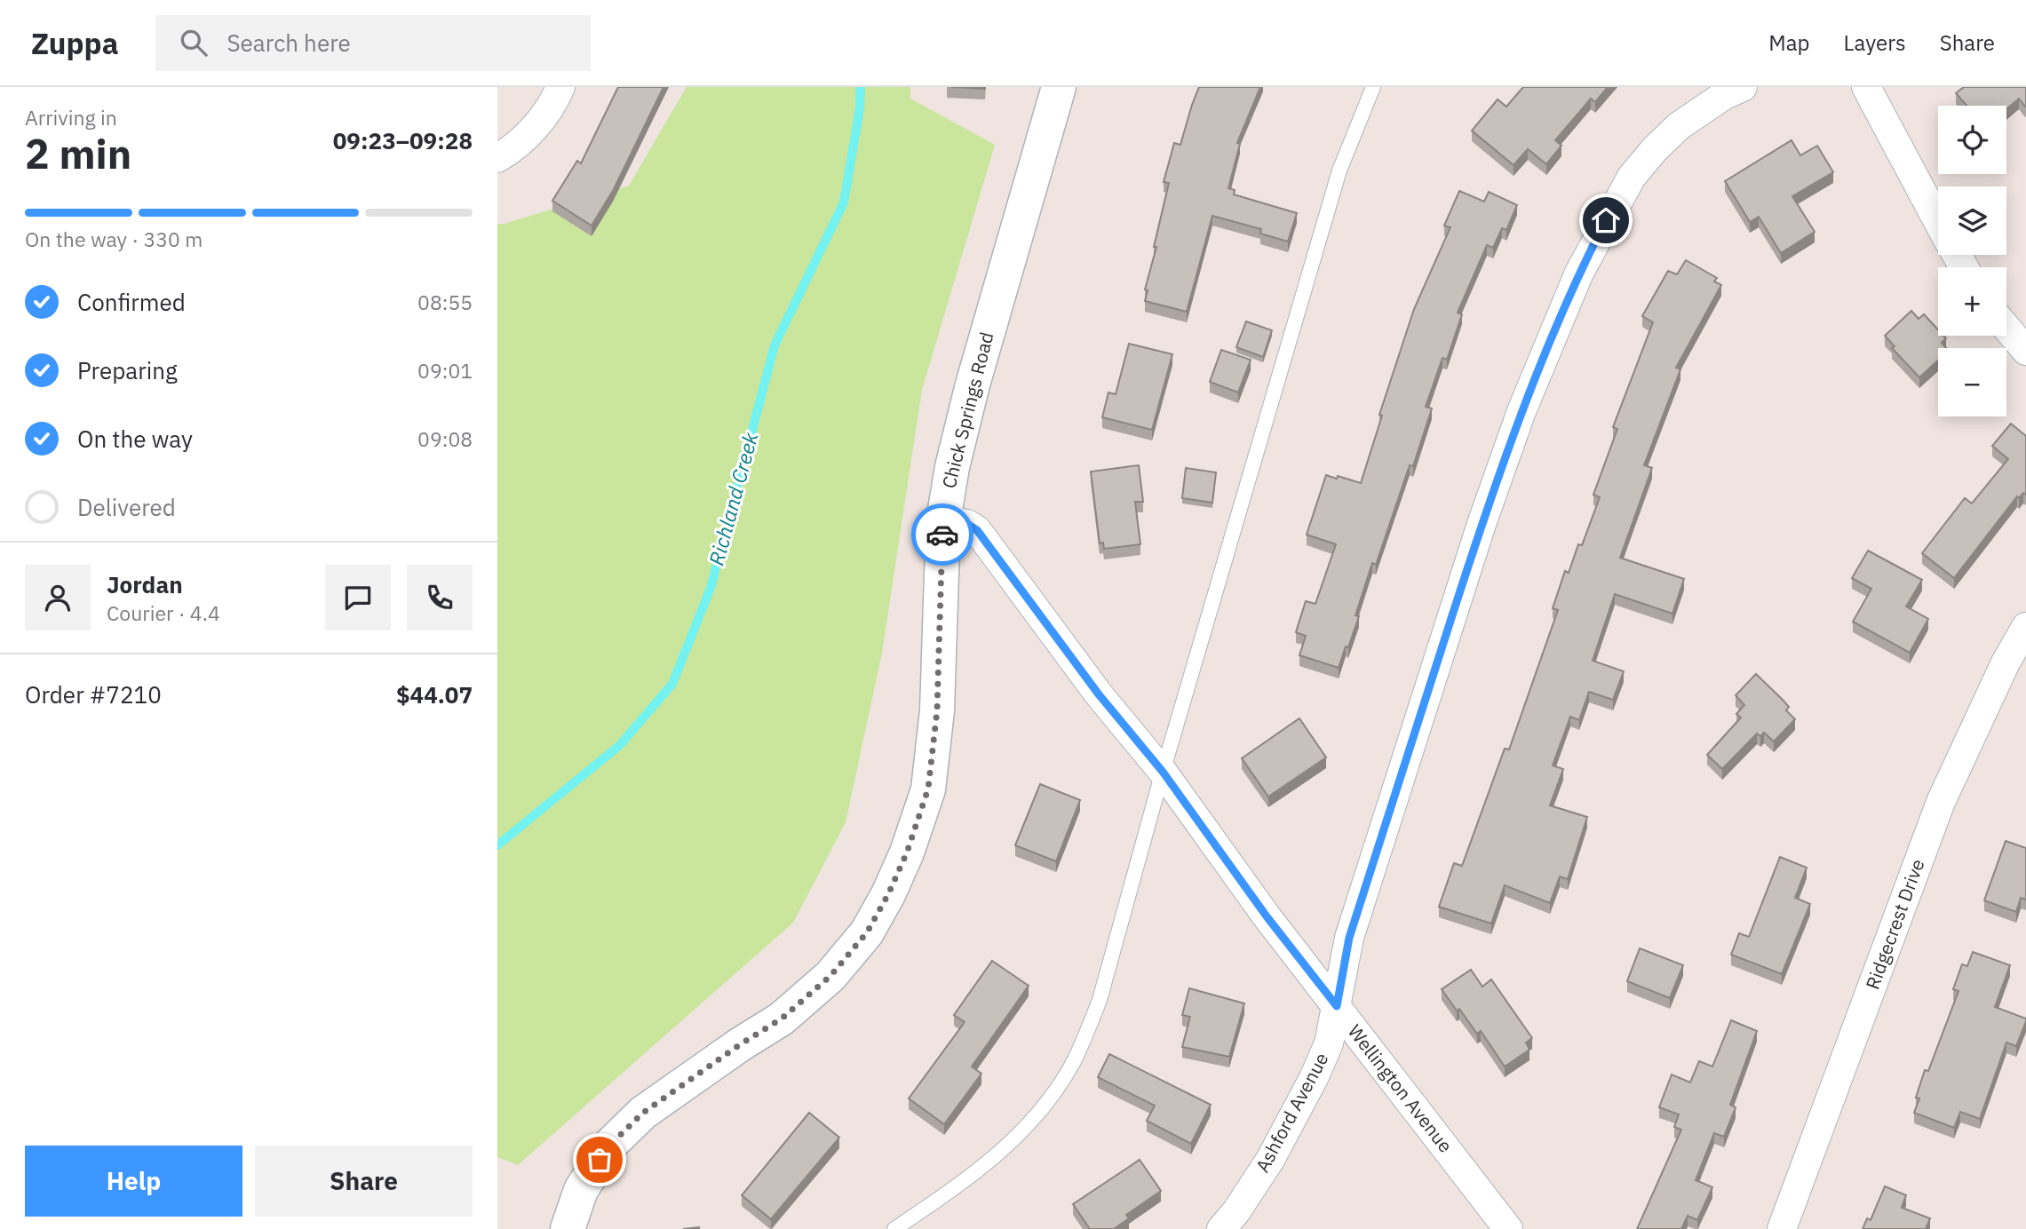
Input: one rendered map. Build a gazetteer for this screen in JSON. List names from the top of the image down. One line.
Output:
{"streets":{"street":["Chick Springs Road","Ridgecrest Drive","Wellington Avenue","Ashford Avenue"]},"crossings":[["Chick Springs Road","Wellington Avenue"],["Wellington Avenue","Ashford Avenue"]],"water":["Richland Creek"],"page":{"header":"Zuppa","search":"Search here","nav":["Map","Layers","Share"],"heading":["2 min","Arriving in","09:23–09:28"],"panel":["Jordan","Courier · 4.4","Order #7210","$44.07"],"map_buttons":["+","−"],"bar":"On the way · 330 m","list":[["Confirmed","08:55"],["Preparing","09:01"],["On the way","09:08"],"Delivered"],"buttons":["Help","Share"]}}
